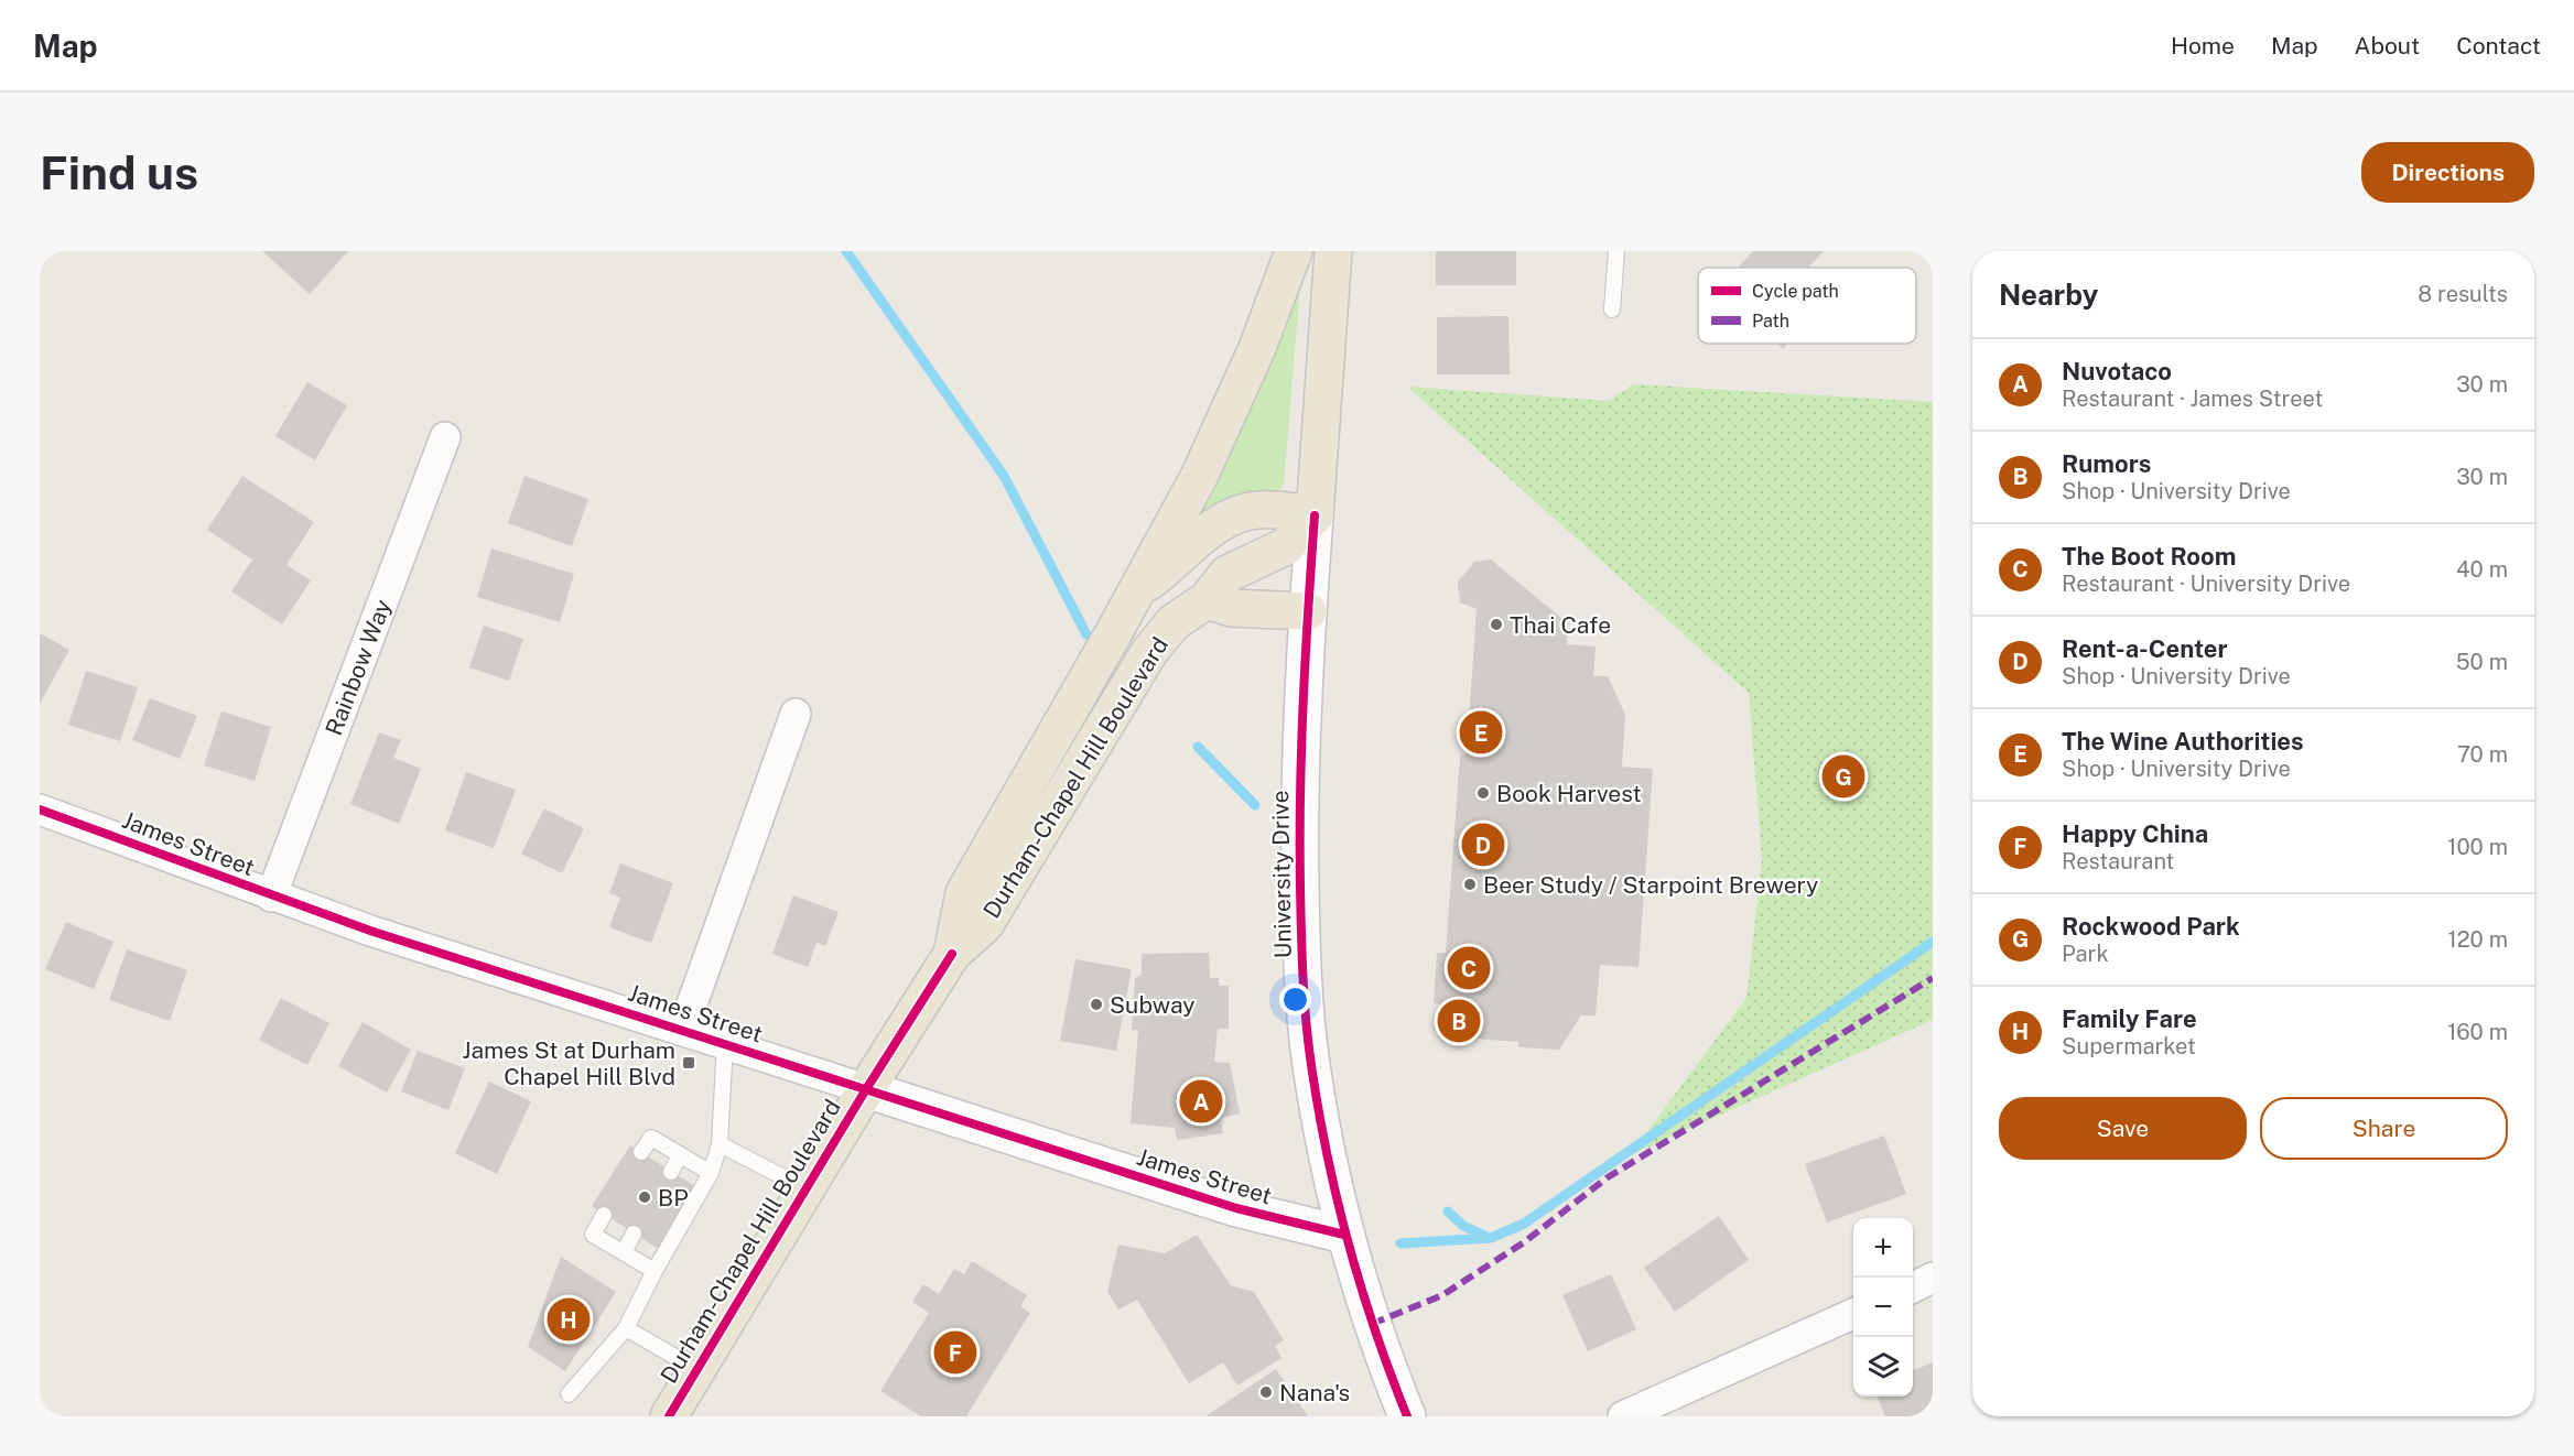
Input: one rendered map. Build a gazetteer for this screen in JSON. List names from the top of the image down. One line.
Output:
{"streets":{"main road":["Durham-Chapel Hill Boulevard","University Drive"],"street":["Rainbow Way","James Street"]},"crossings":[["Rainbow Way","James Street"],["Durham-Chapel Hill Boulevard","James Street"],["Durham-Chapel Hill Boulevard","University Drive"],["James Street","University Drive"]],"places":{"other":["Thai Cafe","Book Harvest","Beer Study / Starpoint Brewery","Subway","BP","Nana's"],"transit":["James St at Durham Chapel Hill Blvd"]},"legend":["Cycle path","Path"],"page":{"header":"Map","nav":["Home","Map","About","Contact"],"buttons":["Directions",["Save","Share"]],"title":"Find us","heading":["Nearby","8 results"],"list":[{"mark":"A","name":"Nuvotaco","note":"Restaurant · James Street","value":"30 m"},{"mark":"B","name":"Rumors","note":"Shop · University Drive","value":"30 m"},{"mark":"C","name":"The Boot Room","note":"Restaurant · University Drive","value":"40 m"},{"mark":"D","name":"Rent-a-Center","note":"Shop · University Drive","value":"50 m"},{"mark":"E","name":"The Wine Authorities","note":"Shop · University Drive","value":"70 m"},{"mark":"F","name":"Happy China","note":"Restaurant","value":"100 m"},{"mark":"G","name":"Rockwood Park","note":"Park","value":"120 m"},{"mark":"H","name":"Family Fare","note":"Supermarket","value":"160 m"}],"pins":["E","G","D","C","B","A","H","F"],"map_buttons":["+","−"]}}
